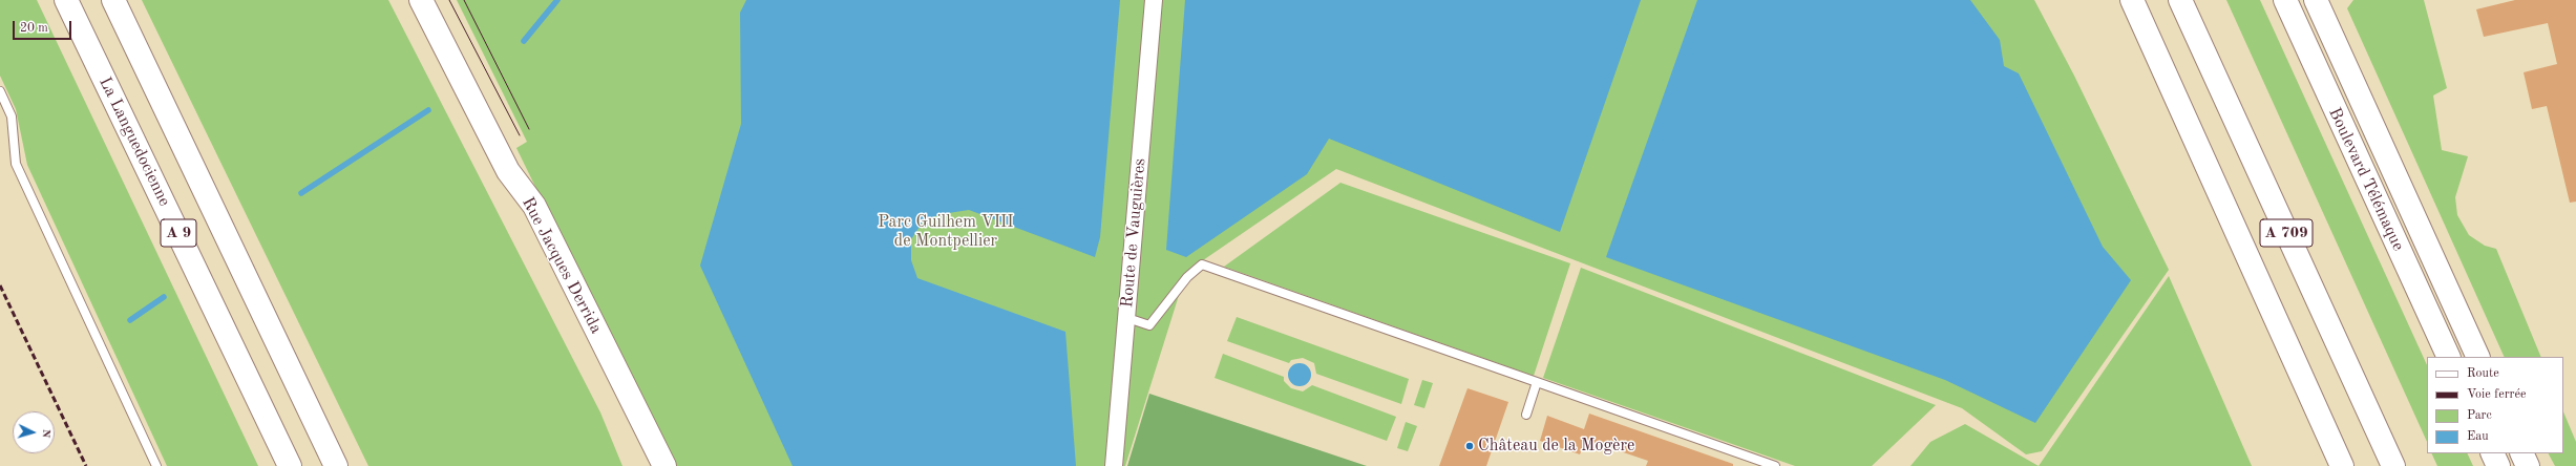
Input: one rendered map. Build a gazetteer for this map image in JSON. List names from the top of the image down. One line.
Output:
{"streets":{"main road":["La Languedocienne","Boulevard Télémaque","A 9","A 709","Rue Jacques Derrida"],"street":["Route de Vauguières"]},"parks":["Parc Guilhem VIII de Montpellier"],"places":["Château de la Mogère"],"legend":["Route","Voie ferrée","Parc","Eau"],"scale_bar":"20 m","north":"right"}
